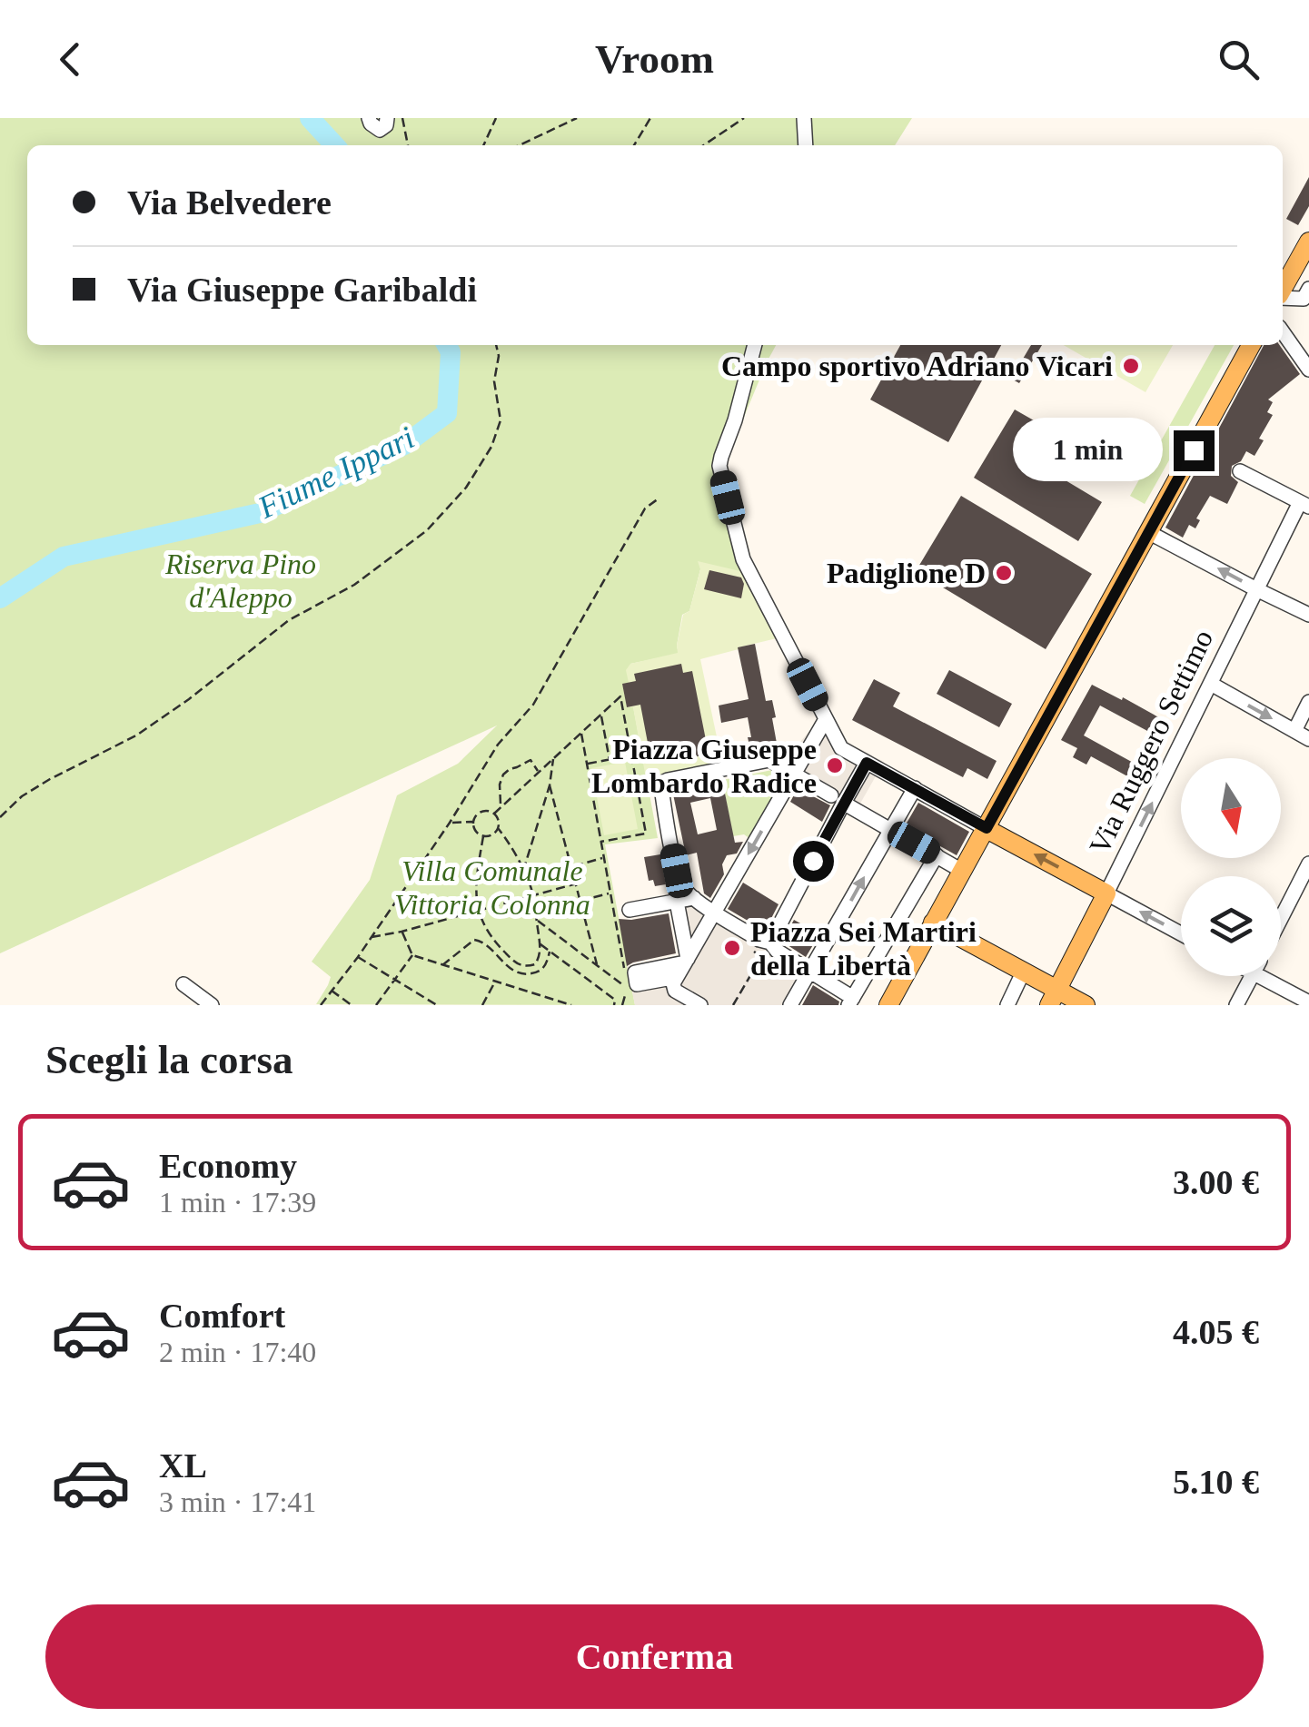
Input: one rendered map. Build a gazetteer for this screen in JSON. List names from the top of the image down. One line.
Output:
{"streets":{"main road":["Via Ruggero Settimo"]},"one_way":["Via Ruggero Settimo"],"water":["Fiume Ippari"],"parks":["Riserva Pino d'Aleppo","Villa Comunale Vittoria Colonna"],"places":["Campo sportivo Adriano Vicari","Padiglione D","Piazza Giuseppe Lombardo Radice","Piazza Sei Martiri della Libertà"],"north":"bottom","page":{"header":"Vroom","banner":["Via Belvedere","Via Giuseppe Garibaldi"],"bubble":"1 min","heading":"Scegli la corsa","list":[{"name":"Economy","note":"1 min · 17:39","value":"3.00 €"},{"name":"Comfort","note":"2 min · 17:40","value":"4.05 €"},{"name":"XL","note":"3 min · 17:41","value":"5.10 €"}],"buttons":"Conferma"}}
